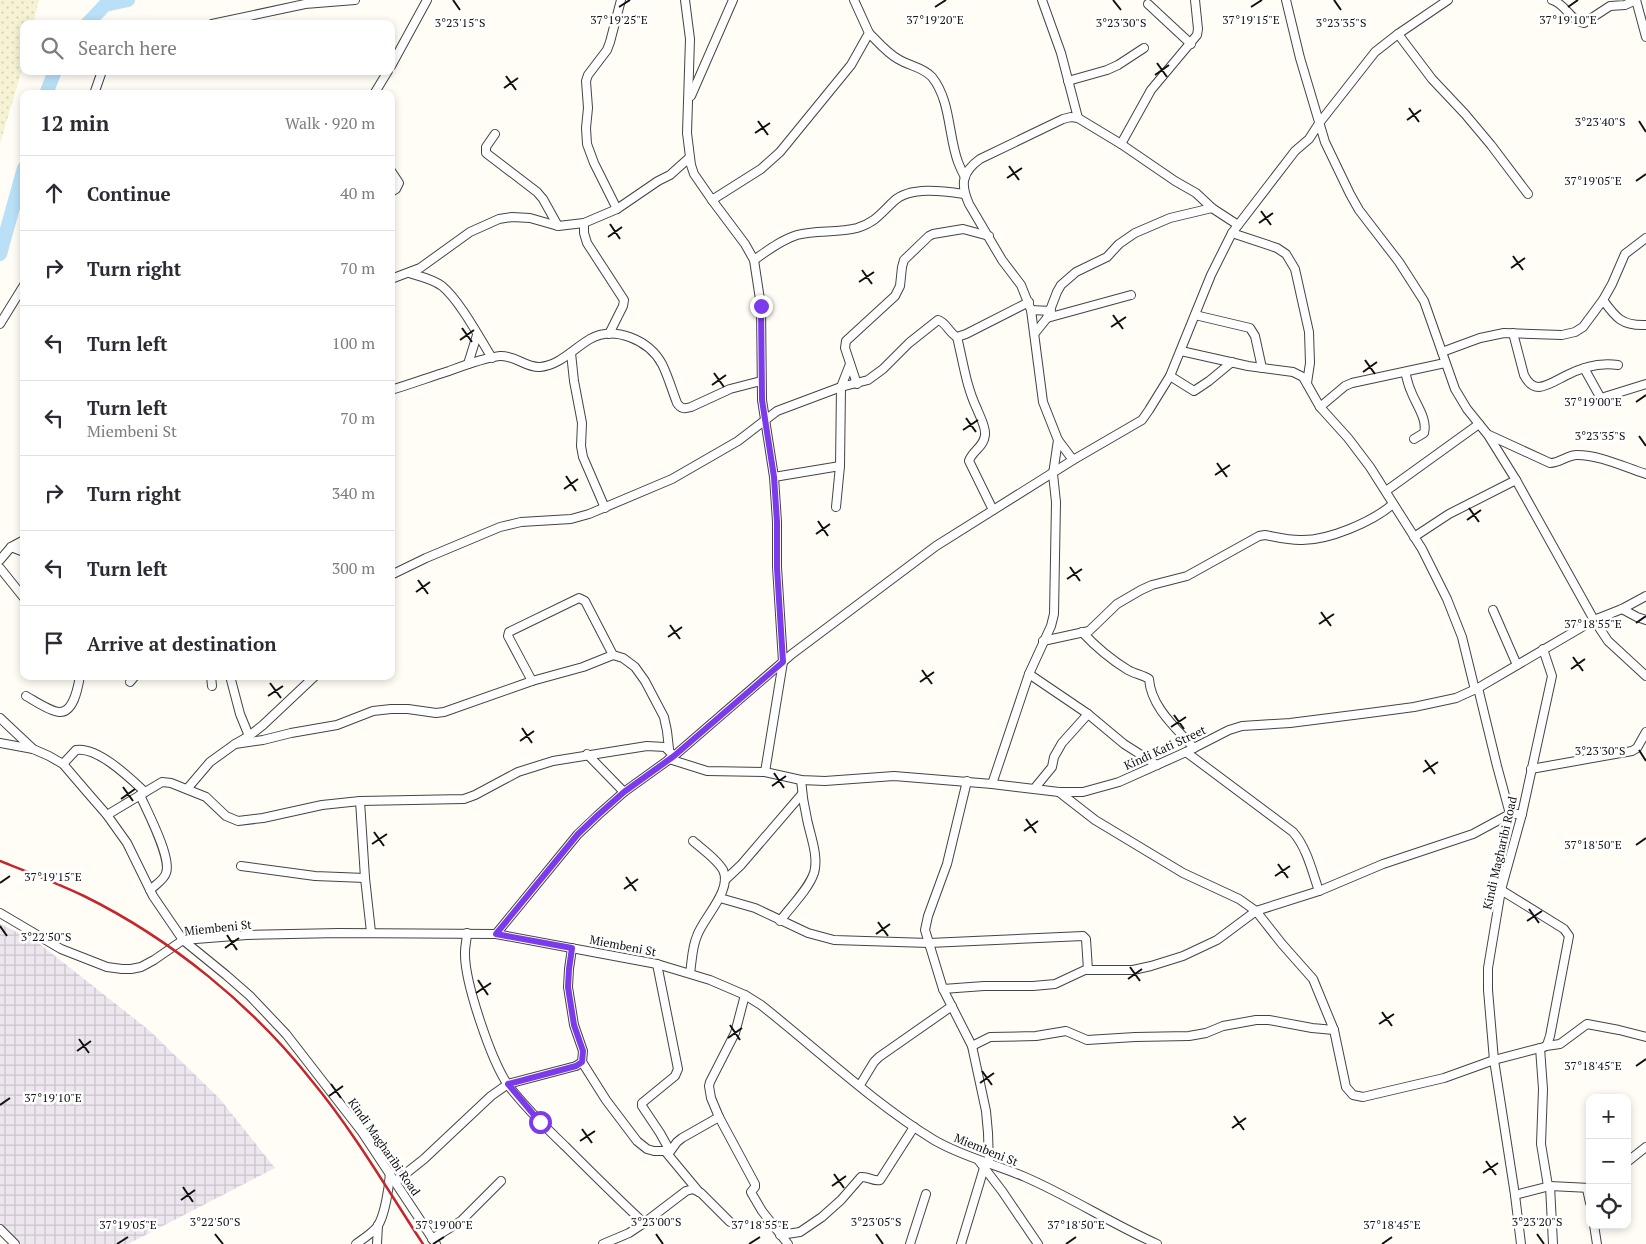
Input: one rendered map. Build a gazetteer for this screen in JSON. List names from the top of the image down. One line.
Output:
{"streets":{"street":["Kindi Kati Street","Kindi Magharibi Road","Miembeni St"]},"crossings":[["Kindi Kati Street","Kindi Magharibi Road"],["Kindi Magharibi Road","Miembeni St"]],"page":{"search":"Search here","heading":["12 min","Walk · 920 m"],"list":[["Continue","40 m"],["Turn right","70 m"],["Turn left","100 m"],["Turn left","Miembeni St","70 m"],["Turn right","340 m"],["Turn left","300 m"],"Arrive at destination"],"map_buttons":["+","−"]},"coordinates":["37°19'10\"E","37°19'25\"E","37°19'20\"E","37°19'15\"E","3°23'30\"S","3°23'35\"S","3°23'15\"S","3°23'40\"S","37°19'05\"E","37°19'00\"E","37°18'55\"E","37°18'50\"E","3°22'50\"S","37°18'45\"E","3°23'00\"S","3°23'05\"S","3°23'20\"S"]}
